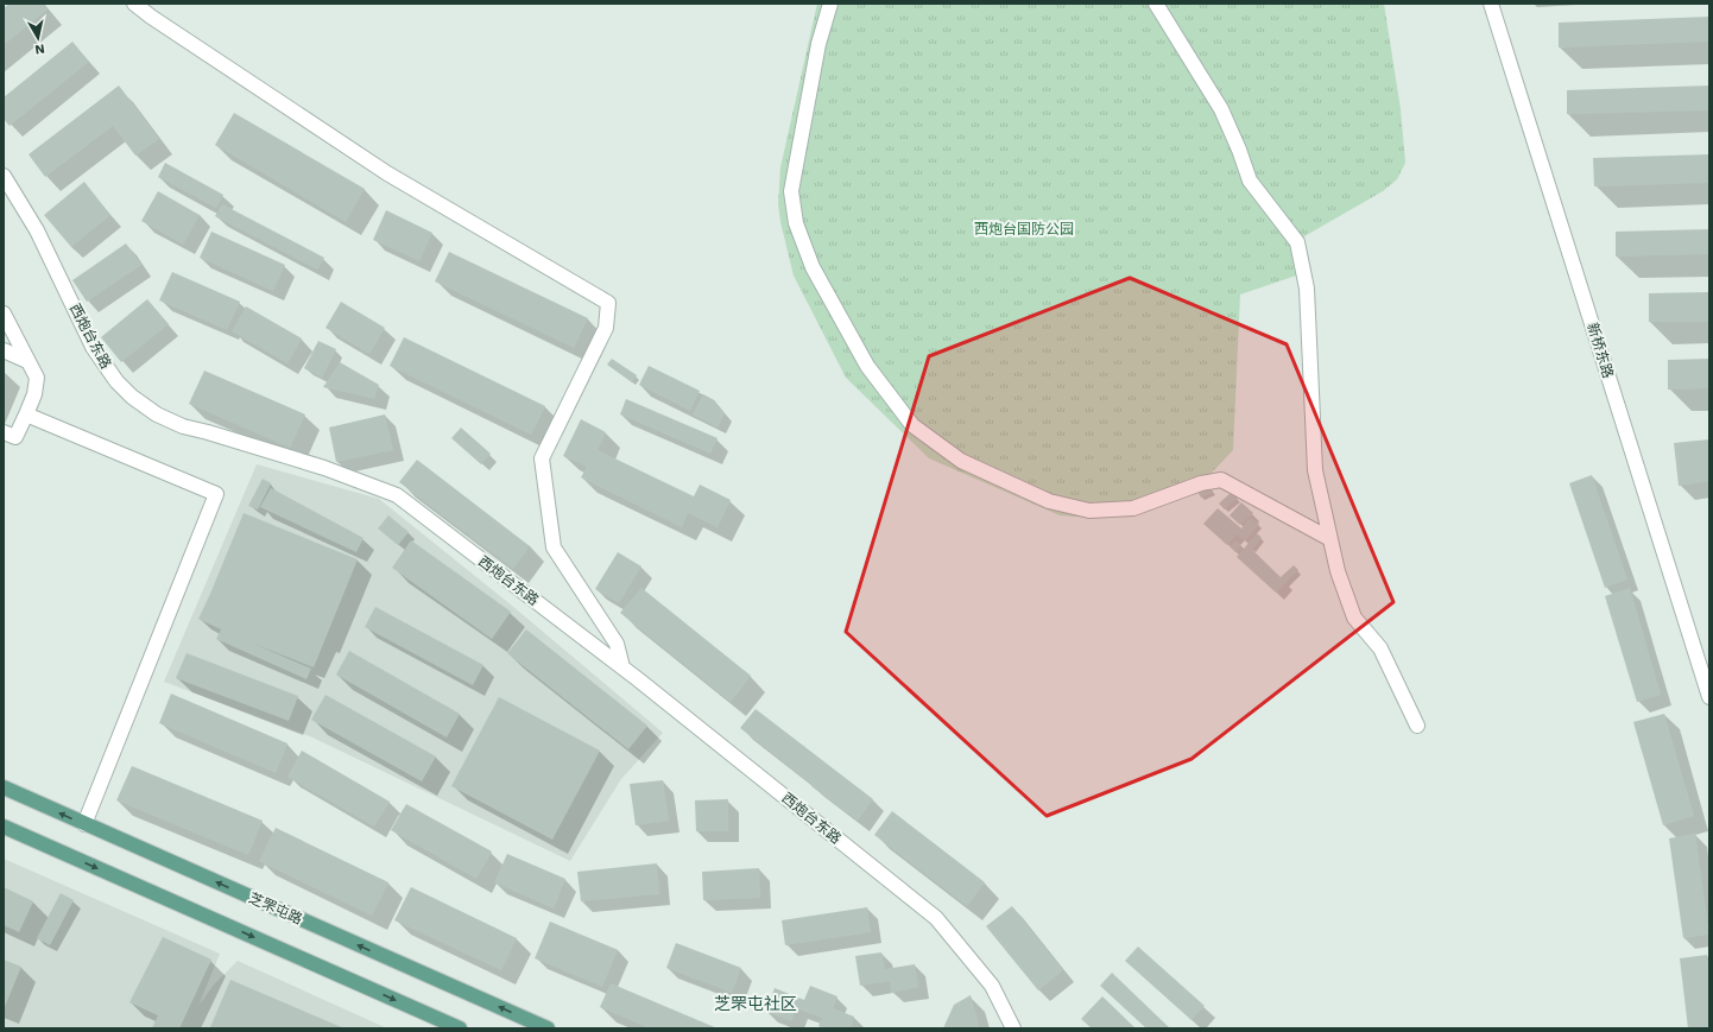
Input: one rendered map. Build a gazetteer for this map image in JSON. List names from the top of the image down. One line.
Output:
{"streets":{"main road":["芝罘屯路"],"street":["西炮台东路","新桥东路"]},"districts":["芝罘屯社区"],"parks":["西炮台国防公园"],"north":"bottom"}
